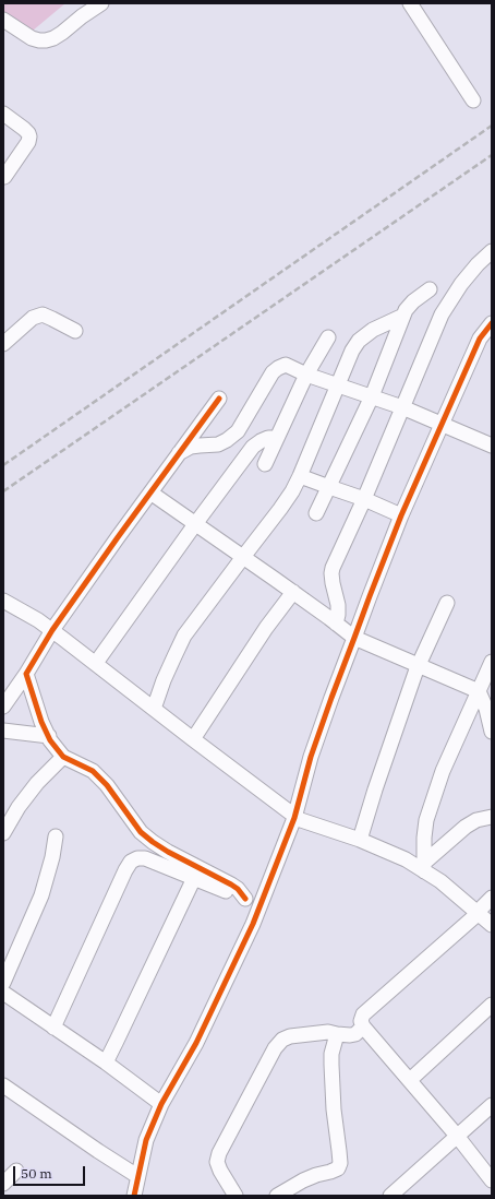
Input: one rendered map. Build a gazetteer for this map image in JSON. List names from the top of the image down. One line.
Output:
{"scale_bar":"50 m"}
